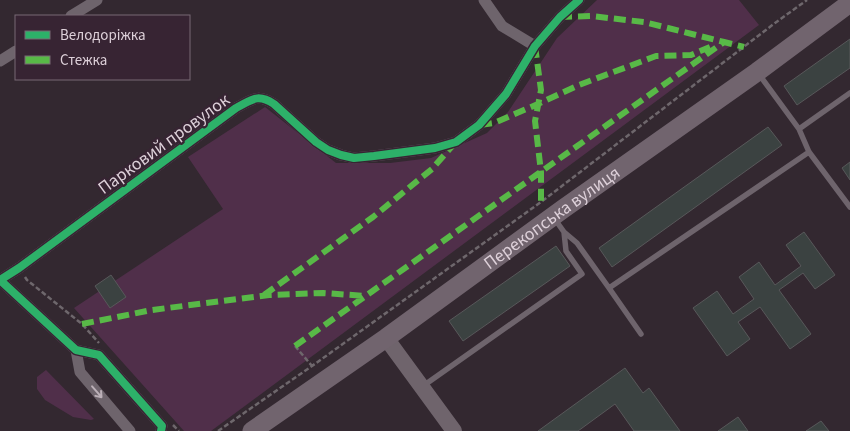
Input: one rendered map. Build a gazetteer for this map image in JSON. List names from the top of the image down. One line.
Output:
{"streets":{"main road":["Перекопська вулиця"],"street":["Парковий провулок"]},"legend":["Велодоріжка","Стежка"]}
